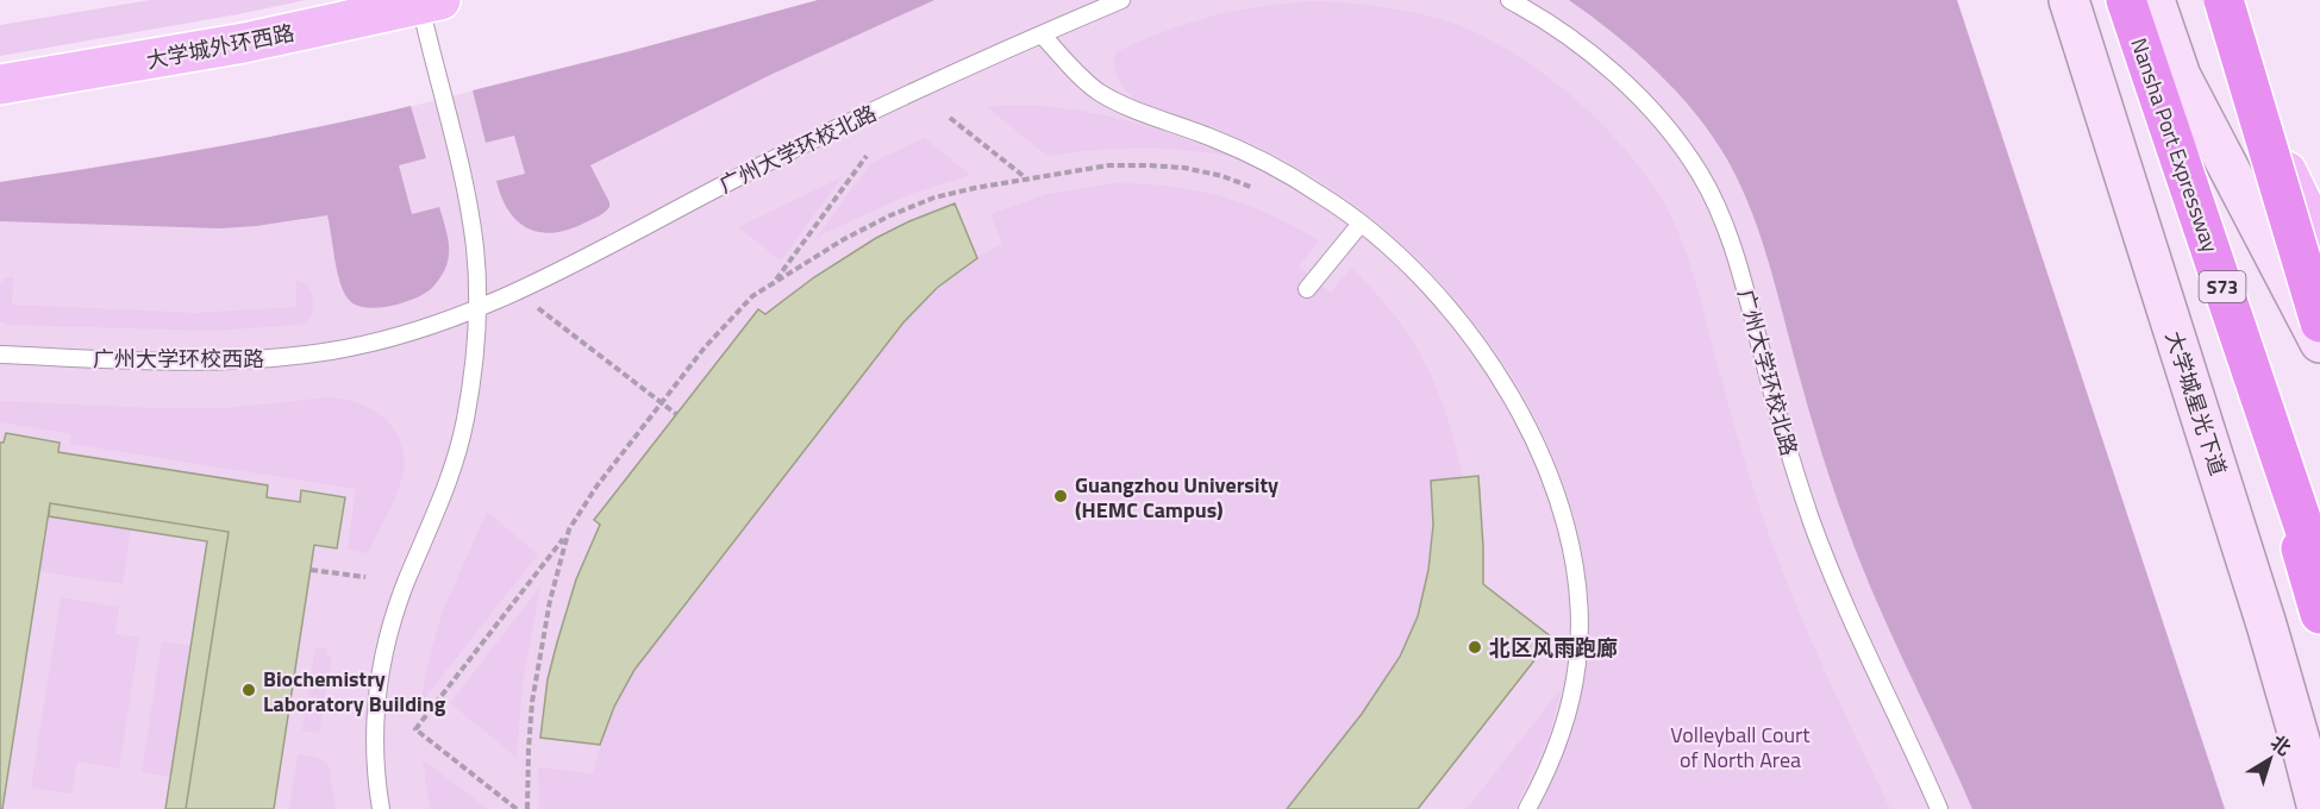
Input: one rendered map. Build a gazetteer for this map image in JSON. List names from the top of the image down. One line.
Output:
{"streets":{"highway":["Nansha Port Expressway","S73"],"main road":["大学城外环西路","大学城星光下道"],"lane":["广州大学环校北路","广州大学环校西路"]},"crossings":[["广州大学环校北路","广州大学环校西路"]],"parks":["Volleyball Court of North Area"],"places":["Guangzhou University (HEMC Campus)","北区风雨跑廊","Biochemistry Laboratory Building"],"north":"top right"}
